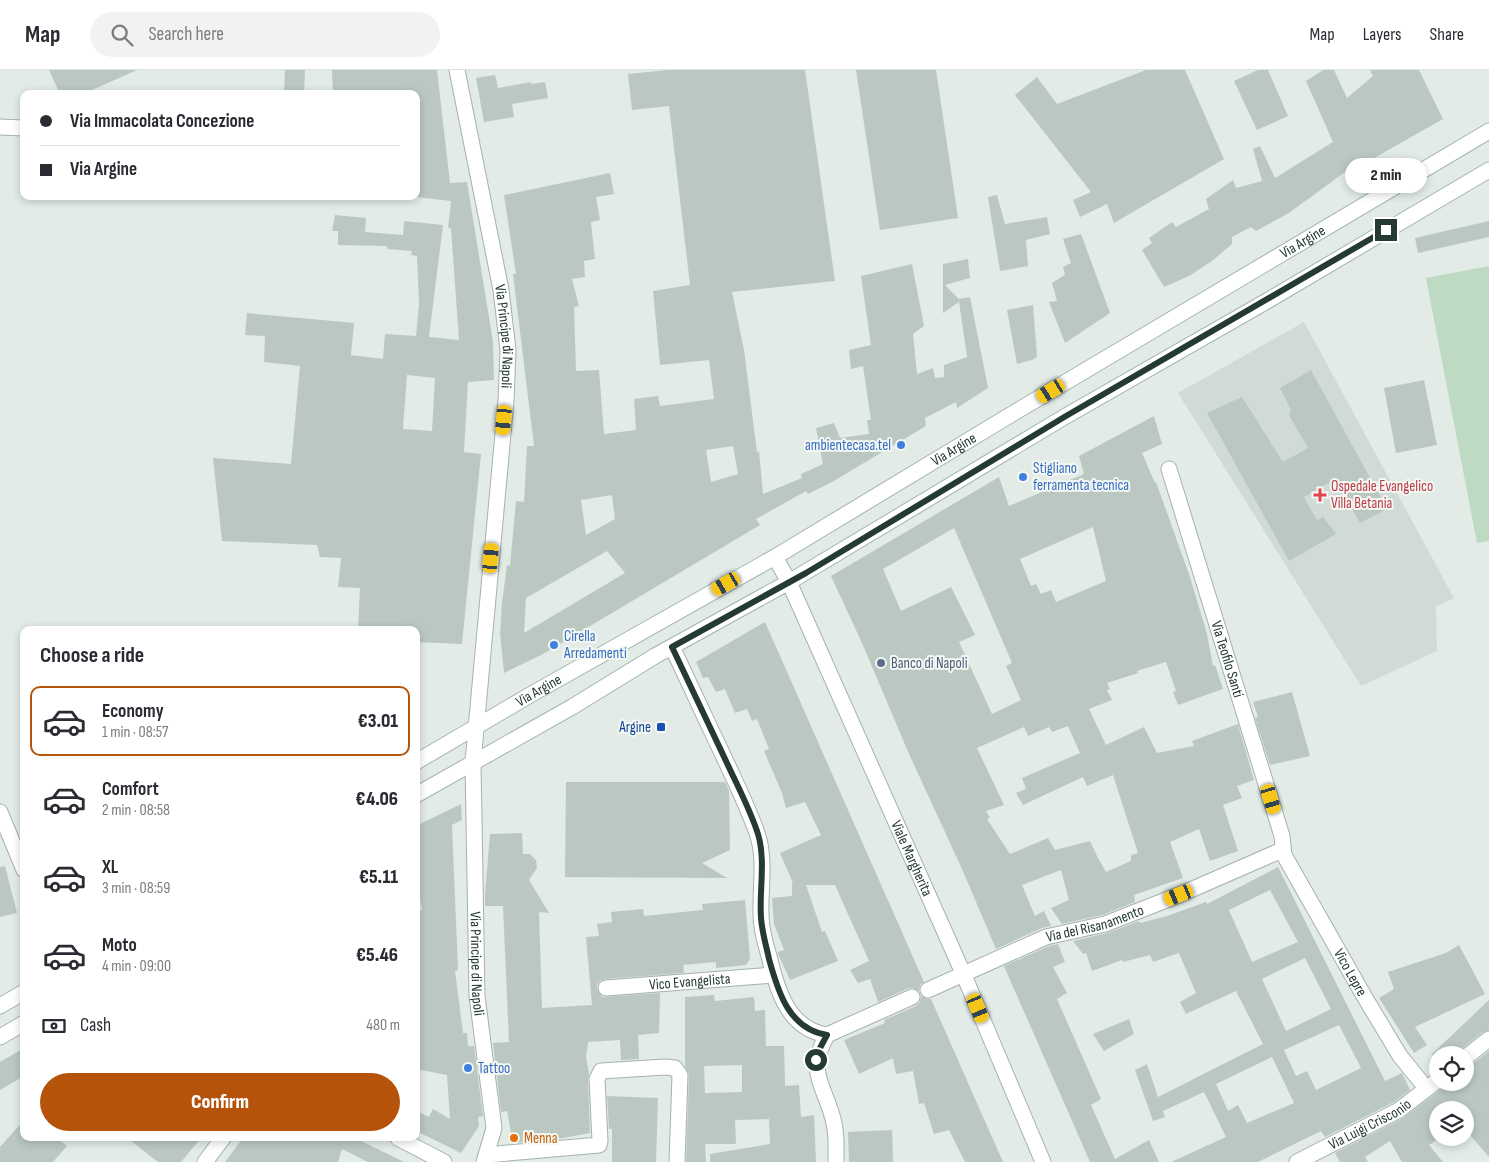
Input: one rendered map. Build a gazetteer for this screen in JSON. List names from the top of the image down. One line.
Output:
{"streets":{"street":["Via Argine","Via Principe di Napoli","Via Teofilo Santi","Viale Margherita","Via del Risanamento","Vico Lepre","Vico Evangelista","Via Luigi Crisconio"]},"crossings":[["Via Argine","Via Principe di Napoli"],["Via Argine","Viale Margherita"],["Via Teofilo Santi","Via del Risanamento"],["Via Teofilo Santi","Vico Lepre"],["Viale Margherita","Via del Risanamento"],["Via del Risanamento","Vico Lepre"]],"places":{"other":["ambientecasa.tel","Stigliano ferramenta tecnica","Cirella Arredamenti","Banco di Napoli","Tattoo","Menna"],"health":["Ospedale Evangelico Villa Betania"],"transit":["Argine"]},"page":{"header":"Map","search":"Search here","nav":["Map","Layers","Share"],"banner":["Via Immacolata Concezione","Via Argine"],"bubble":"2 min","heading":"Choose a ride","list":[{"name":"Economy","note":"1 min · 08:57","value":"€3.01"},{"name":"Comfort","note":"2 min · 08:58","value":"€4.06"},{"name":"XL","note":"3 min · 08:59","value":"€5.11"},{"name":"Moto","note":"4 min · 09:00","value":"€5.46"}],"pay":["Cash","480 m"],"buttons":"Confirm"}}
